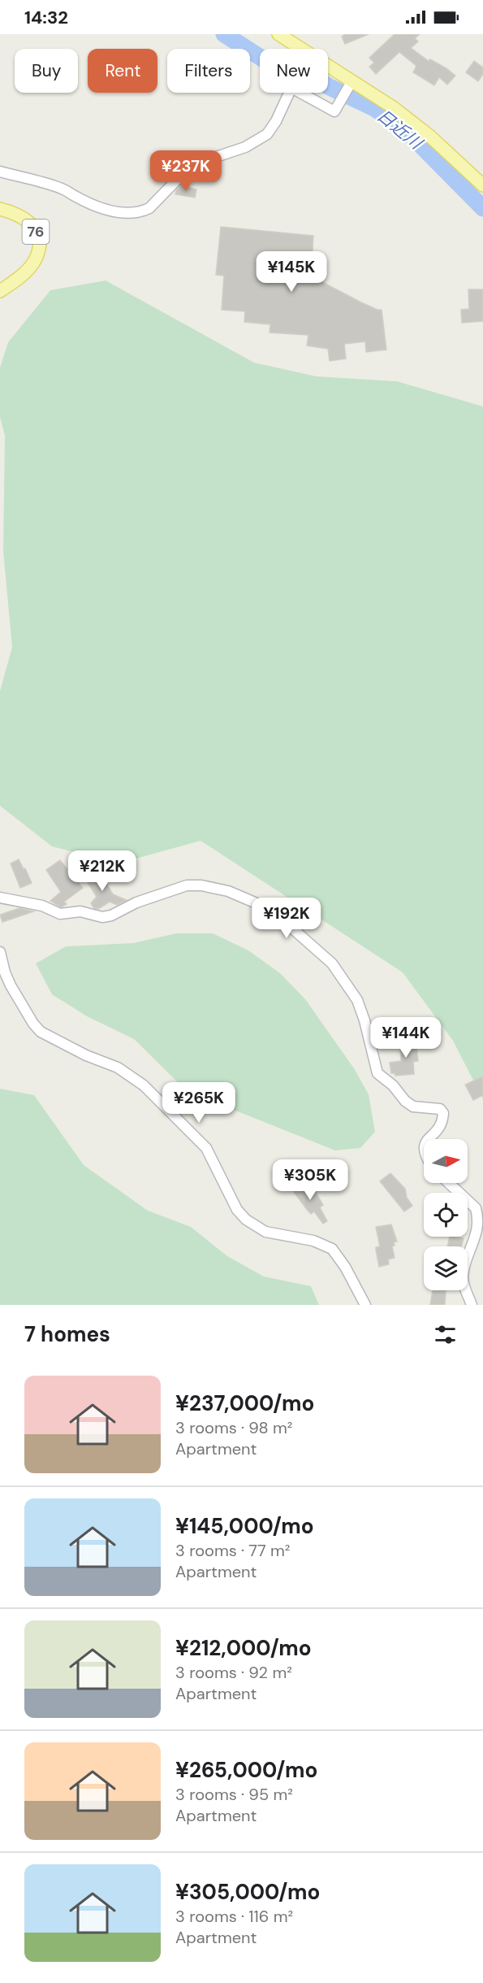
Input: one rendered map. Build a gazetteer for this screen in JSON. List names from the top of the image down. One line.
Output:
{"streets":{"main road":["76"]},"water":["日近川"],"north":"right","page":{"status":"14:32","chip":["Buy","Rent","Filters","New"],"price":["¥237K","¥145K","¥212K","¥192K","¥144K","¥265K","¥305K"],"heading":"7 homes","list":[{"name":"¥237,000/mo","note":"3 rooms · 98 m² · Apartment"},{"name":"¥145,000/mo","note":"3 rooms · 77 m² · Apartment"},{"name":"¥212,000/mo","note":"3 rooms · 92 m² · Apartment"},{"name":"¥265,000/mo","note":"3 rooms · 95 m² · Apartment"},{"name":"¥305,000/mo","note":"3 rooms · 116 m² · Apartment"}]}}
